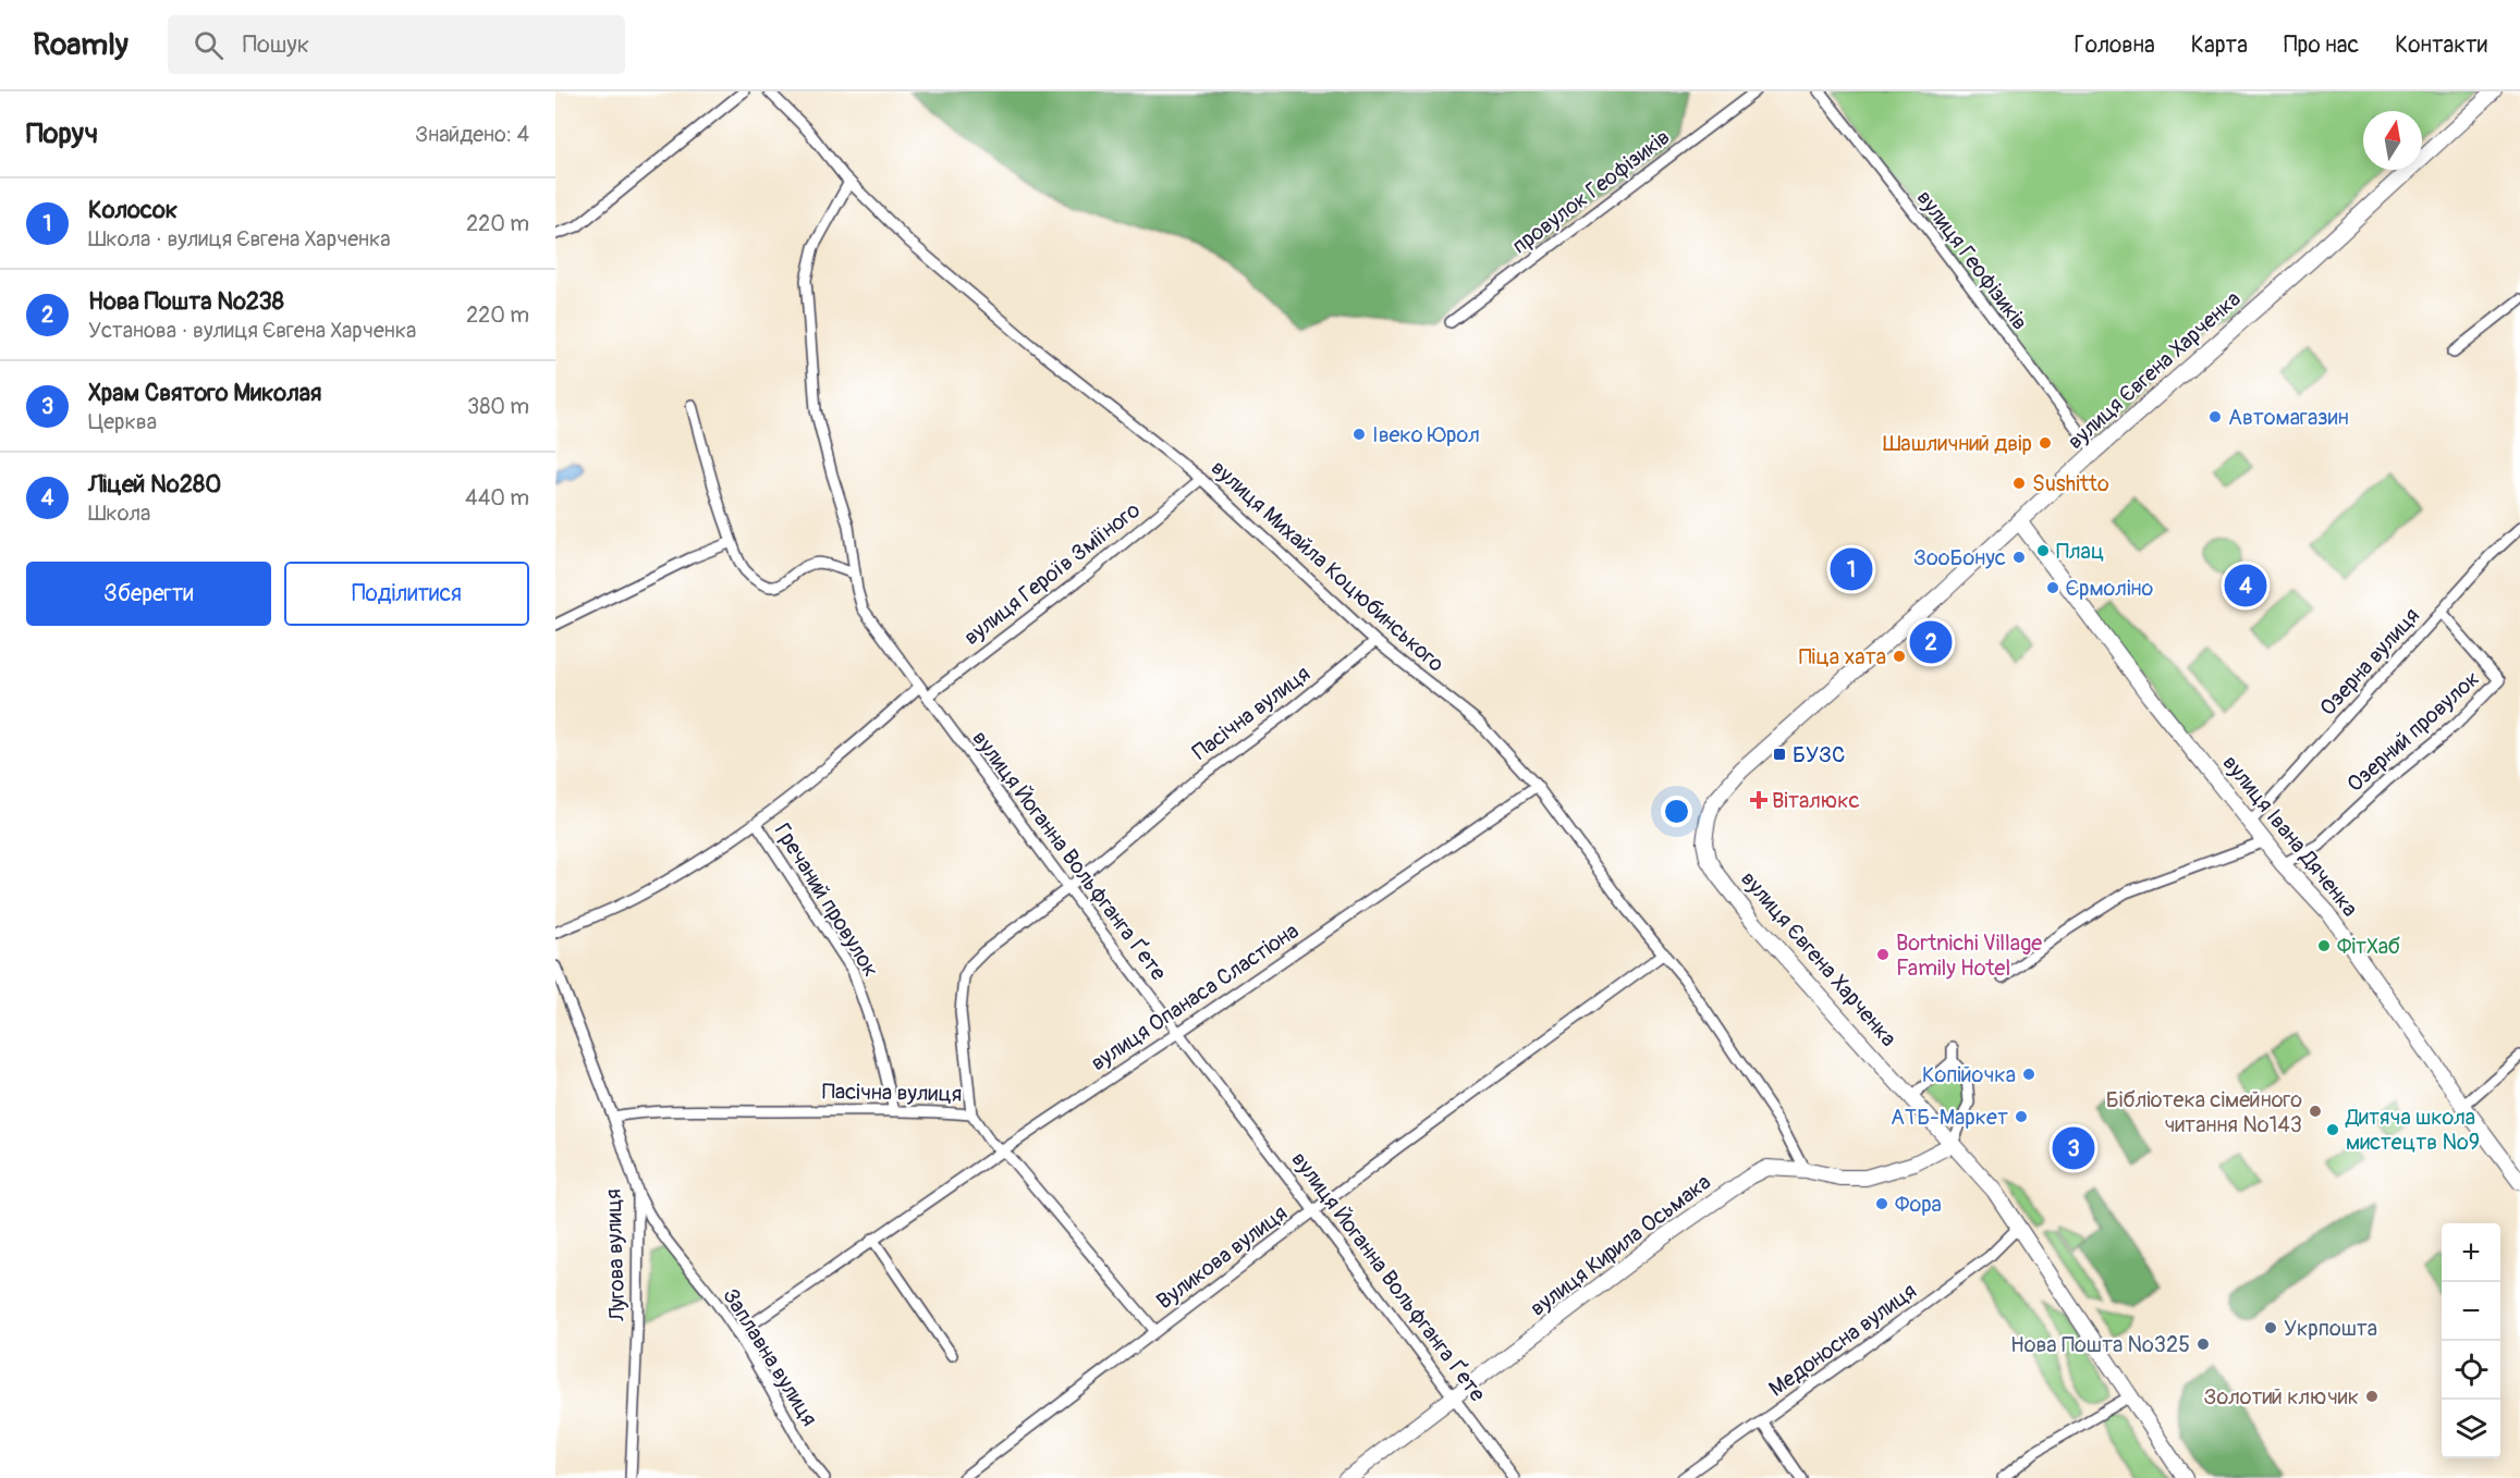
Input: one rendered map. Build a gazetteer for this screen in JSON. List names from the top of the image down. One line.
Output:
{"streets":{"main road":["вулиця Євгена Харченка","вулиця Івана Дяченка","вулиця Кирила Осьмака"],"street":["провулок Геофізиків","вулиця Геофізиків","вулиця Михайла Коцюбинського","вулиця Героїв Зміїного","Озерна вулиця","Пасічна вулиця","Озерний провулок","вулиця Йоганна Вольфганга Ґете","Гречаний провулок","вулиця Опанаса Сластіона","Лугова вулиця","Вуликова вулиця","Медоносна вулиця","Заплавна вулиця"]},"crossings":[["вулиця Геофізиків","вулиця Євгена Харченка"],["вулиця Євгена Харченка","вулиця Івана Дяченка"],["вулиця Євгена Харченка","вулиця Кирила Осьмака"],["вулиця Євгена Харченка","Медоносна вулиця"],["вулиця Михайла Коцюбинського","вулиця Героїв Зміїного"],["вулиця Михайла Коцюбинського","Пасічна вулиця"],["вулиця Михайла Коцюбинського","вулиця Йоганна Вольфганга Ґете"],["вулиця Михайла Коцюбинського","вулиця Опанаса Сластіона"],["вулиця Михайла Коцюбинського","вулиця Кирила Осьмака"],["вулиця Михайла Коцюбинського","Вуликова вулиця"],["вулиця Героїв Зміїного","вулиця Йоганна Вольфганга Ґете"],["Озерна вулиця","Озерний провулок"],["Озерна вулиця","вулиця Івана Дяченка"],["Пасічна вулиця","вулиця Йоганна Вольфганга Ґете"],["Пасічна вулиця","Гречаний провулок"],["Пасічна вулиця","Лугова вулиця"],["Озерний провулок","вулиця Івана Дяченка"],["вулиця Йоганна Вольфганга Ґете","вулиця Опанаса Сластіона"],["вулиця Йоганна Вольфганга Ґете","вулиця Кирила Осьмака"],["вулиця Йоганна Вольфганга Ґете","Вуликова вулиця"],["вулиця Опанаса Сластіона","Заплавна вулиця"],["Лугова вулиця","Заплавна вулиця"]],"places":{"other":["Автомагазин","Івеко Юрол","Шашличний двір","Sushitto","Плац","ЗооБонус","Єрмоліно","Піца хата","ФітХаб","Bortnichi Village Family Hotel","Копійочка","Бібліотека сімейного читання №143","АТБ-Маркет","Дитяча школа мистецтв №9","Фора","Укрпошта","Нова Пошта №325","Золотий ключик"],"transit":["БУЗС"],"health":["Віталюкс"]},"north":"top","page":{"header":"Roamly","search":"Пошук","nav":["Головна","Карта","Про нас","Контакти"],"heading":["Поруч","Знайдено: 4"],"list":[{"mark":"1","name":"Колосок","note":"Школа · вулиця Євгена Харченка","value":"220 m"},{"mark":"2","name":"Нова Пошта №238","note":"Установа · вулиця Євгена Харченка","value":"220 m"},{"mark":"3","name":"Храм Святого Миколая","note":"Церква","value":"380 m"},{"mark":"4","name":"Ліцей №280","note":"Школа","value":"440 m"}],"buttons":["Зберегти","Поділитися"],"pins":["1","4","2","3"],"map_buttons":["+","−"]}}
